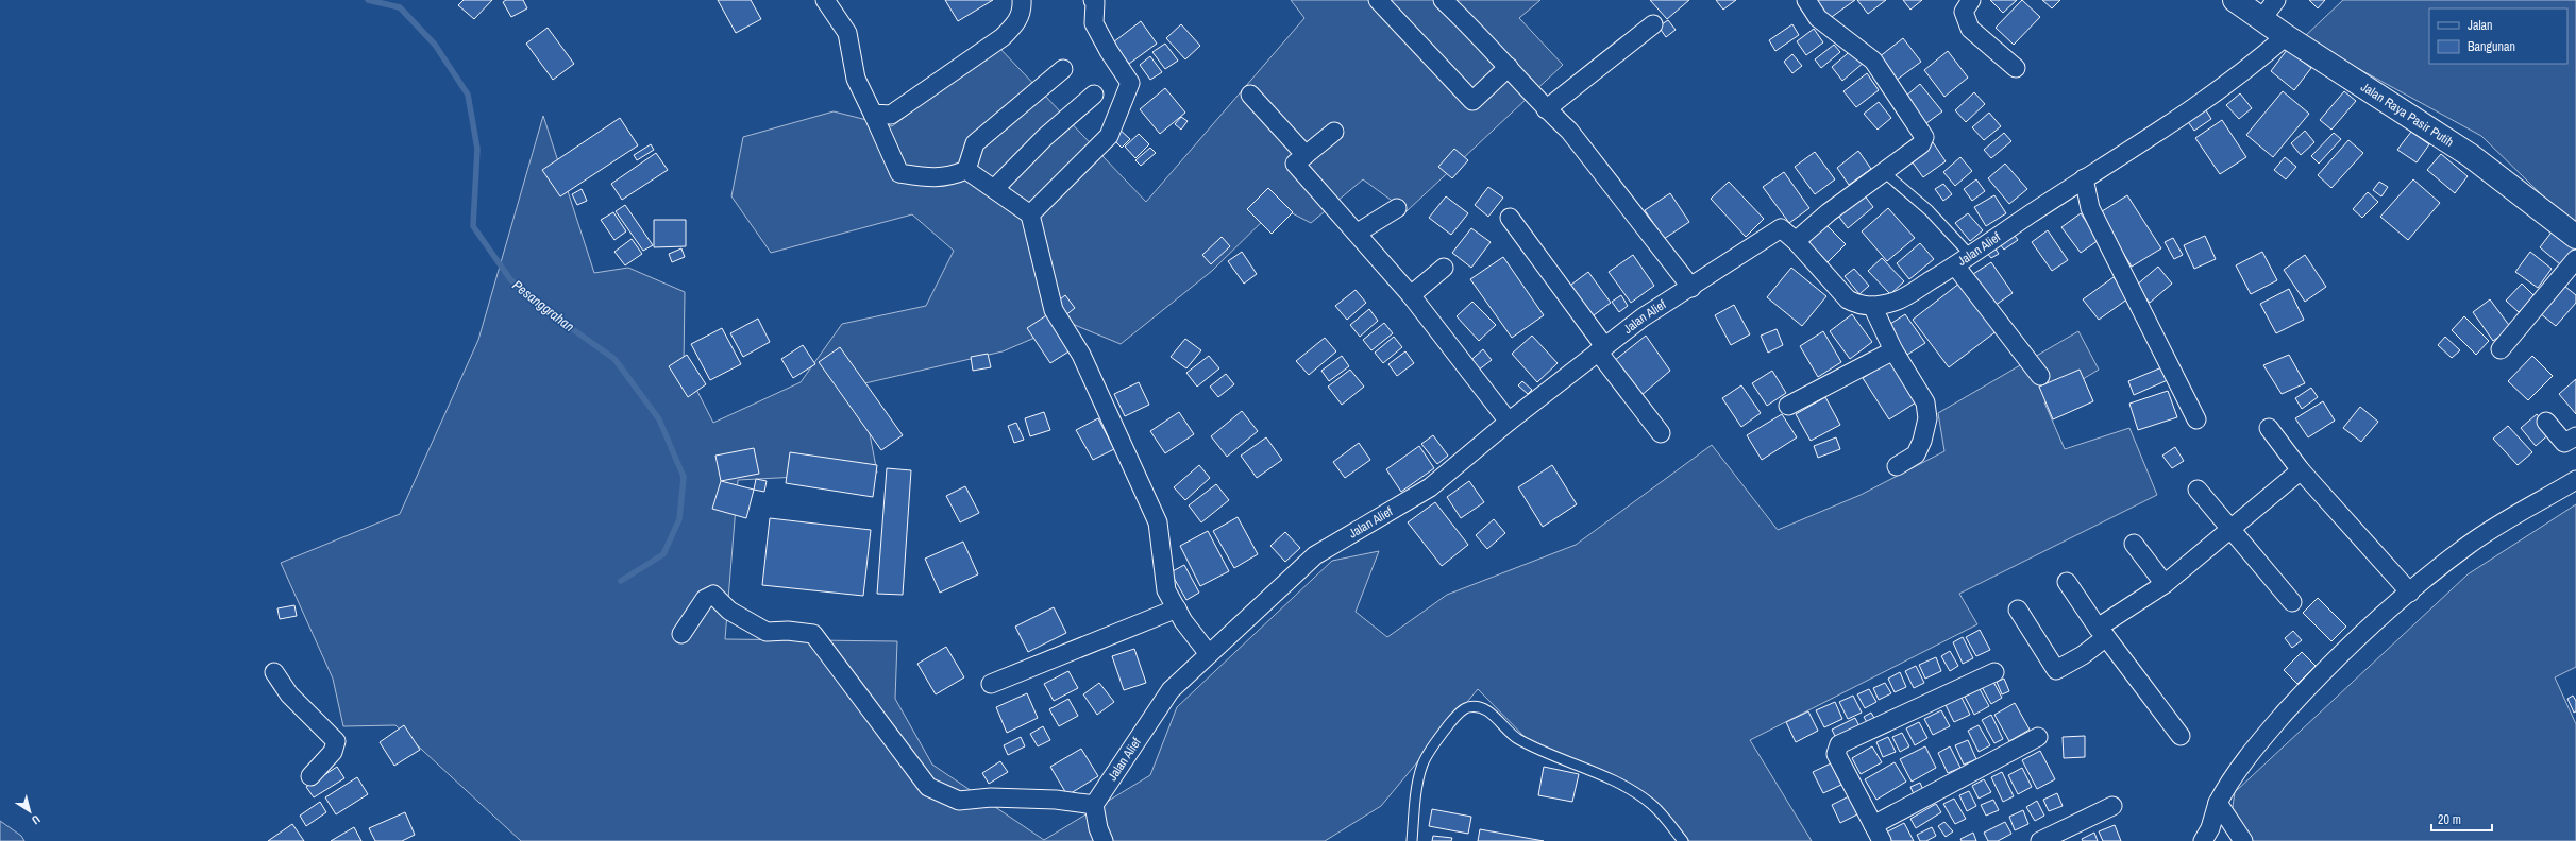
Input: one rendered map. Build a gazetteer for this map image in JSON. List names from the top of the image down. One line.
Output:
{"streets":{"street":["Jalan Raya Pasir Putih","Jalan Alief"]},"crossings":[["Jalan Raya Pasir Putih","Jalan Alief"]],"water":["Pesanggrahan"],"legend":["Jalan","Bangunan"],"scale_bar":"20 m","north":"bottom right"}
